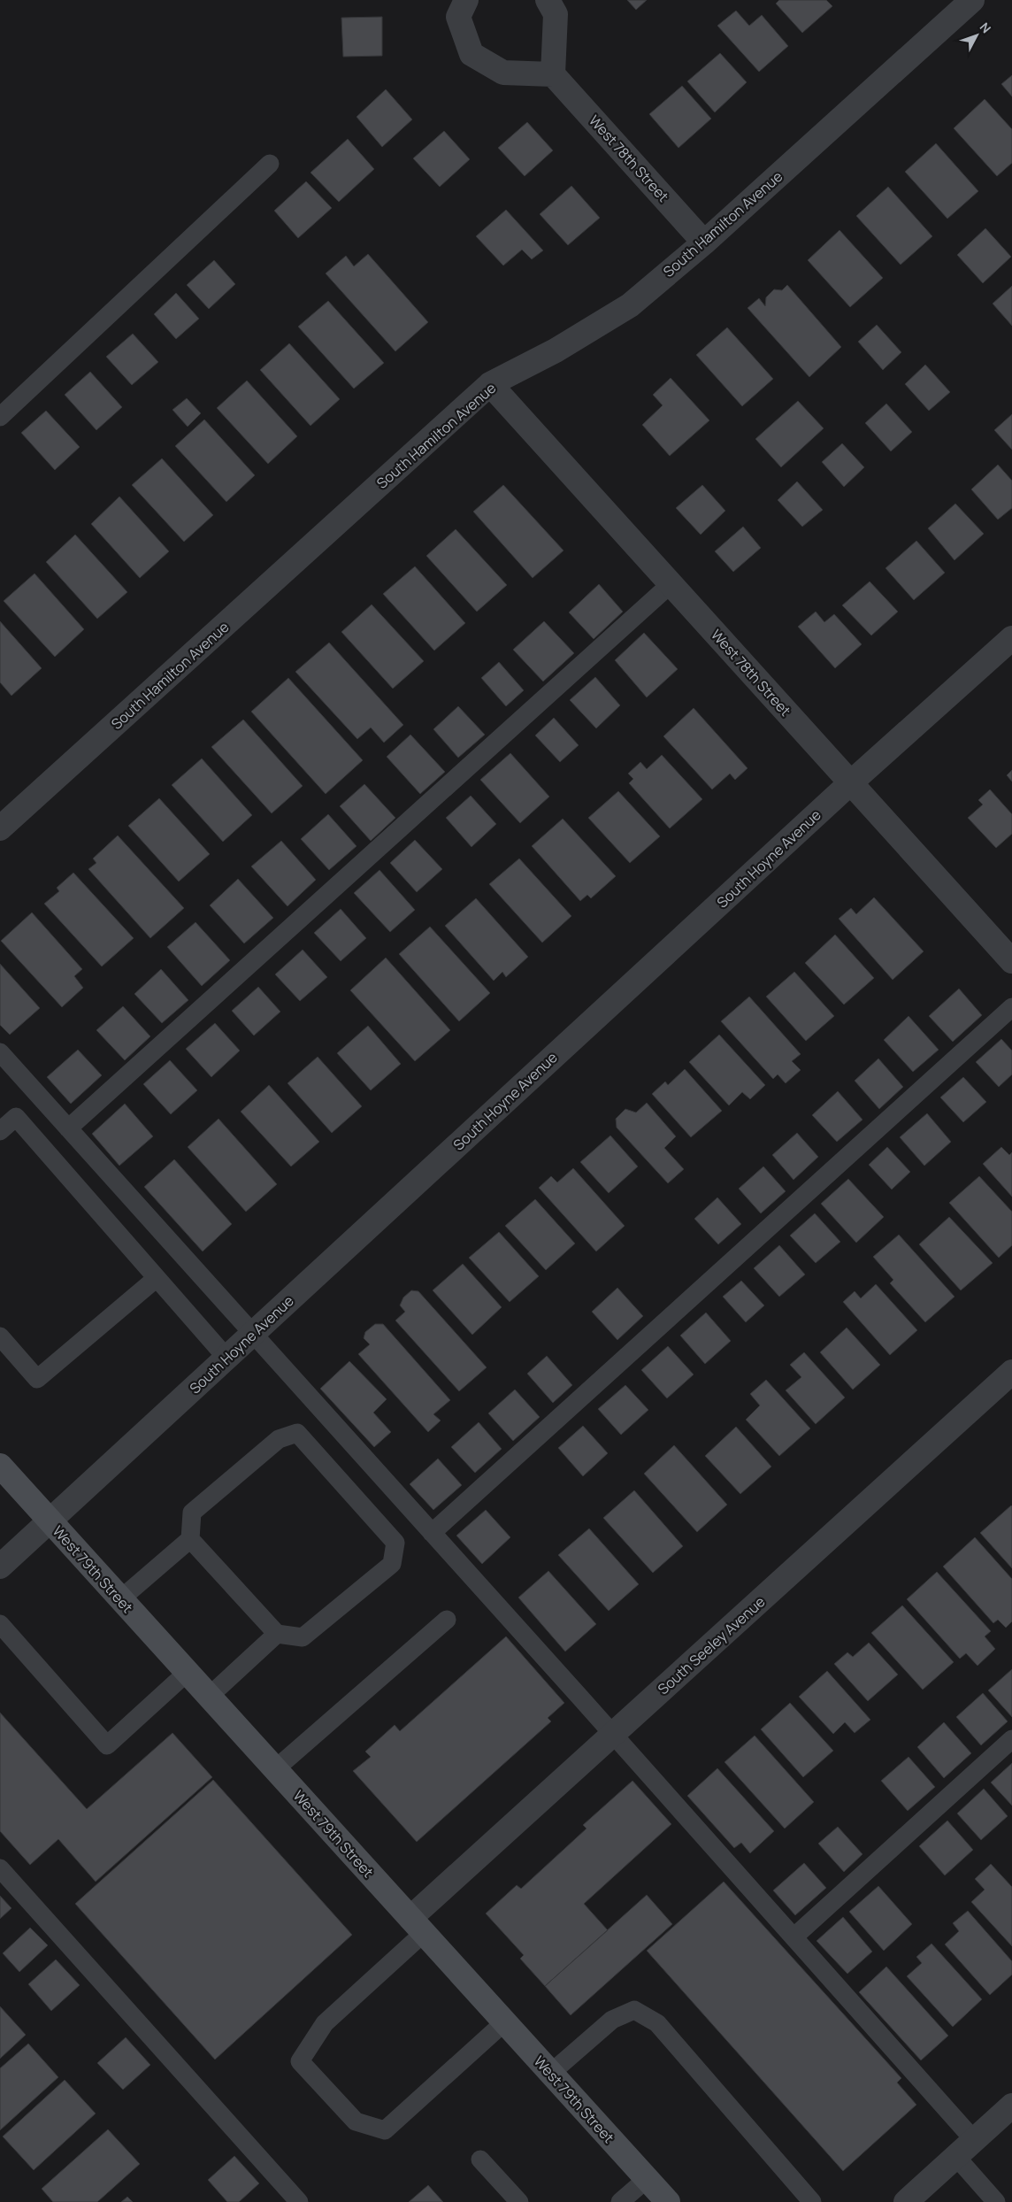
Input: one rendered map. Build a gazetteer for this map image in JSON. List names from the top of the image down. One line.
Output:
{"streets":{"main road":["West 79th Street"],"street":["West 78th Street","South Hamilton Avenue","South Hoyne Avenue","South Seeley Avenue"]},"crossings":[["West 78th Street","South Hamilton Avenue"],["West 78th Street","South Hoyne Avenue"],["South Hoyne Avenue","West 79th Street"],["West 79th Street","South Seeley Avenue"]],"north":"top right"}
